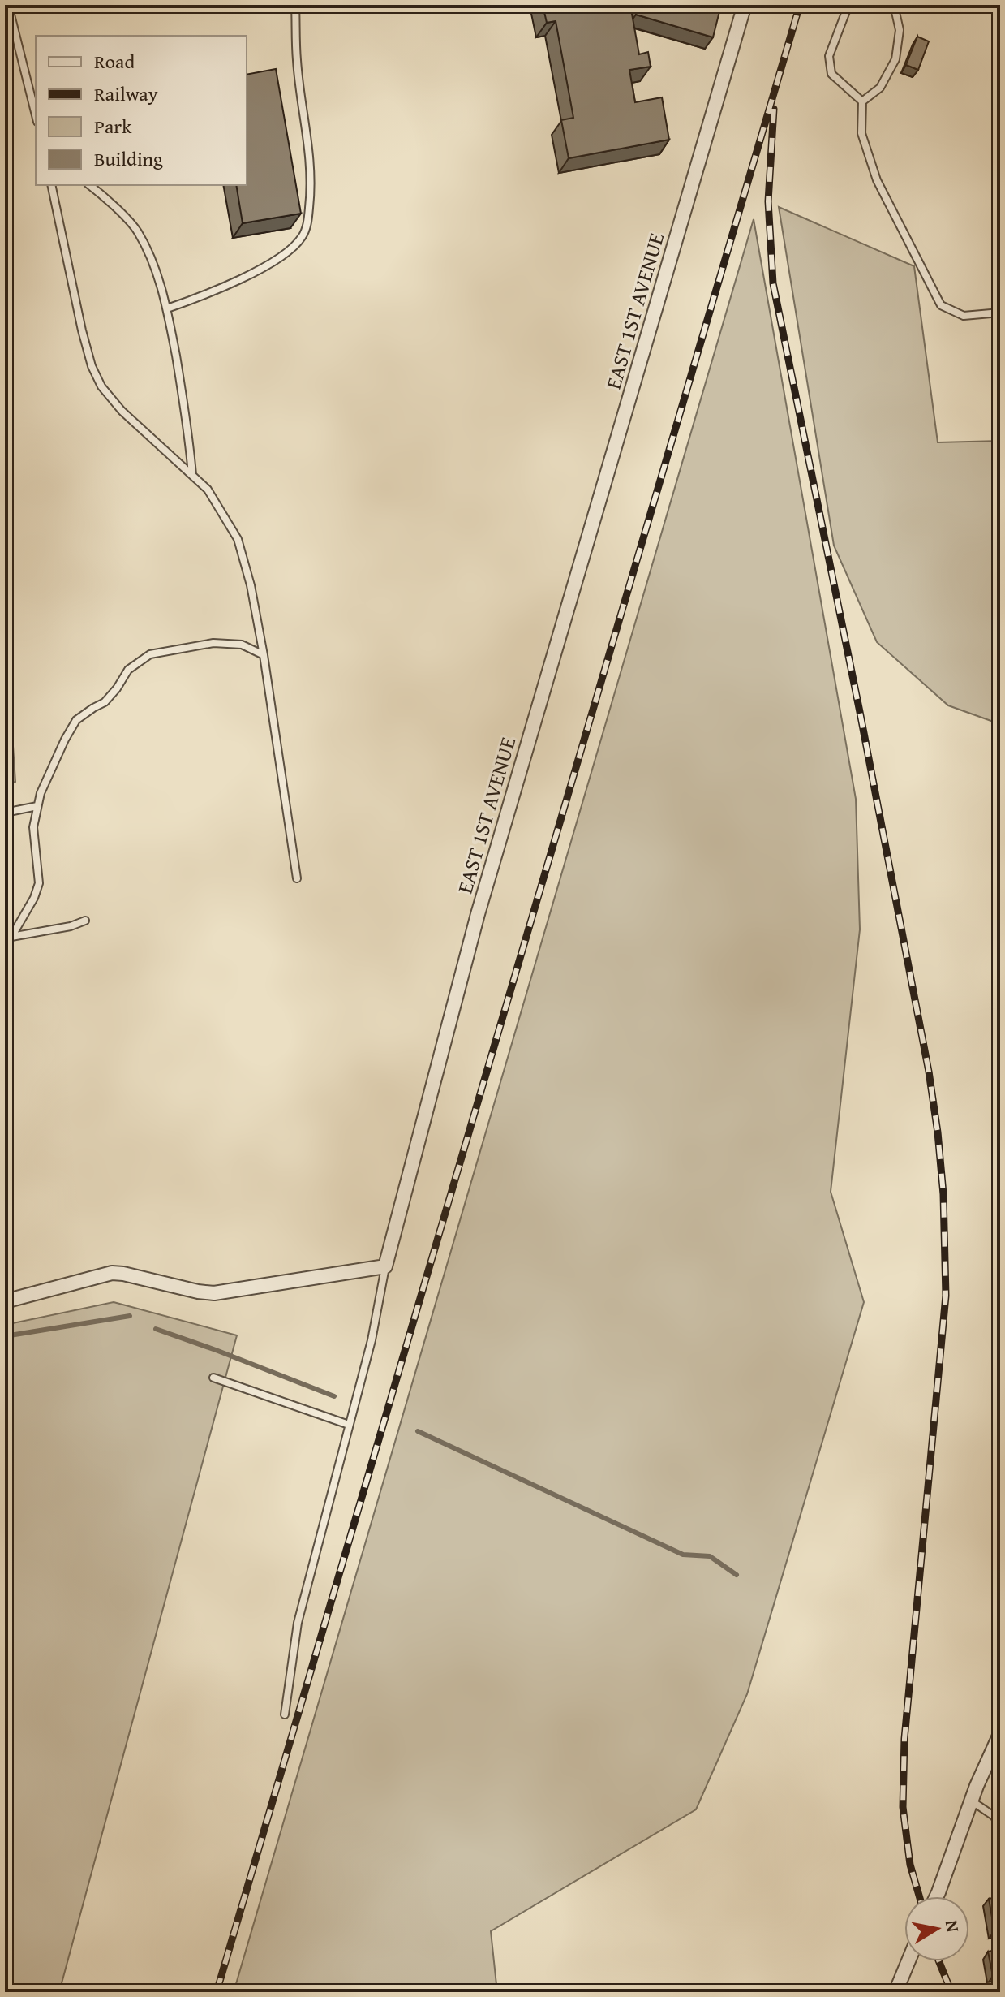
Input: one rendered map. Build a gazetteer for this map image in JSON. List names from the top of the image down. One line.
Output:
{"streets":{"street":["EAST 1ST AVENUE"]},"legend":["Road","Railway","Park","Building"],"north":"right"}
